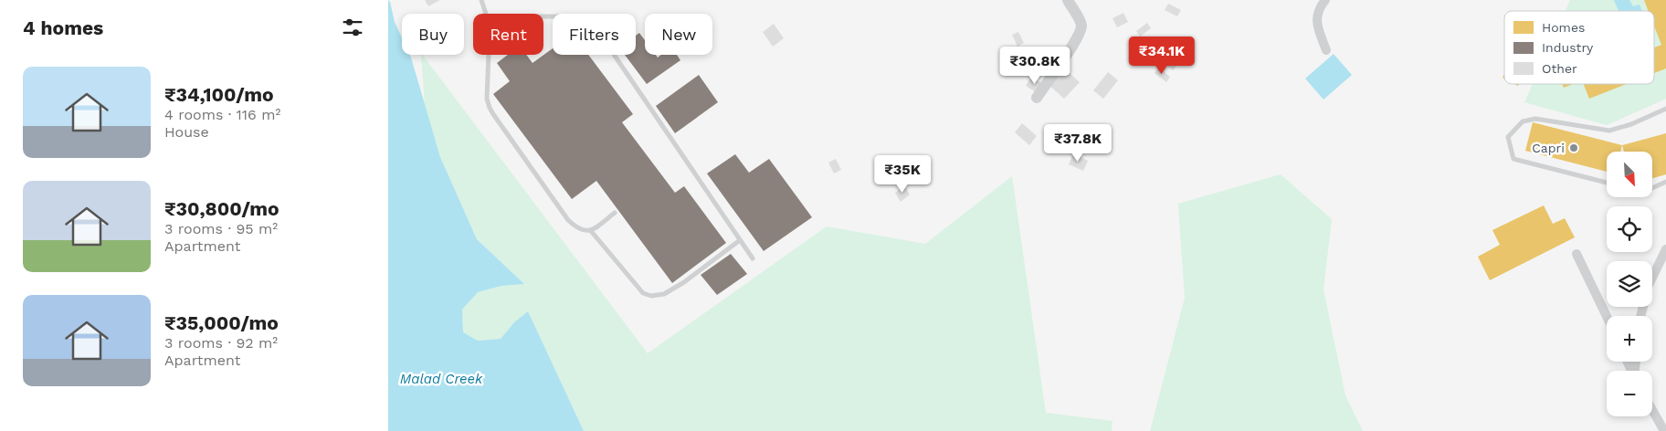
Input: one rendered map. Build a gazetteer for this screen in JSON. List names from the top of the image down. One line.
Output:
{"water":["Malad Creek"],"places":["Capri"],"legend":["Homes","Industry","Other"],"north":"bottom right","page":{"heading":"4 homes","chip":["Buy","Rent","Filters","New"],"price":["₹34.1K","₹30.8K","₹37.8K","₹35K"],"list":[{"name":"₹34,100/mo","note":"4 rooms · 116 m² · House"},{"name":"₹30,800/mo","note":"3 rooms · 95 m² · Apartment"},{"name":"₹35,000/mo","note":"3 rooms · 92 m² · Apartment"}],"map_buttons":["+","−"]}}
